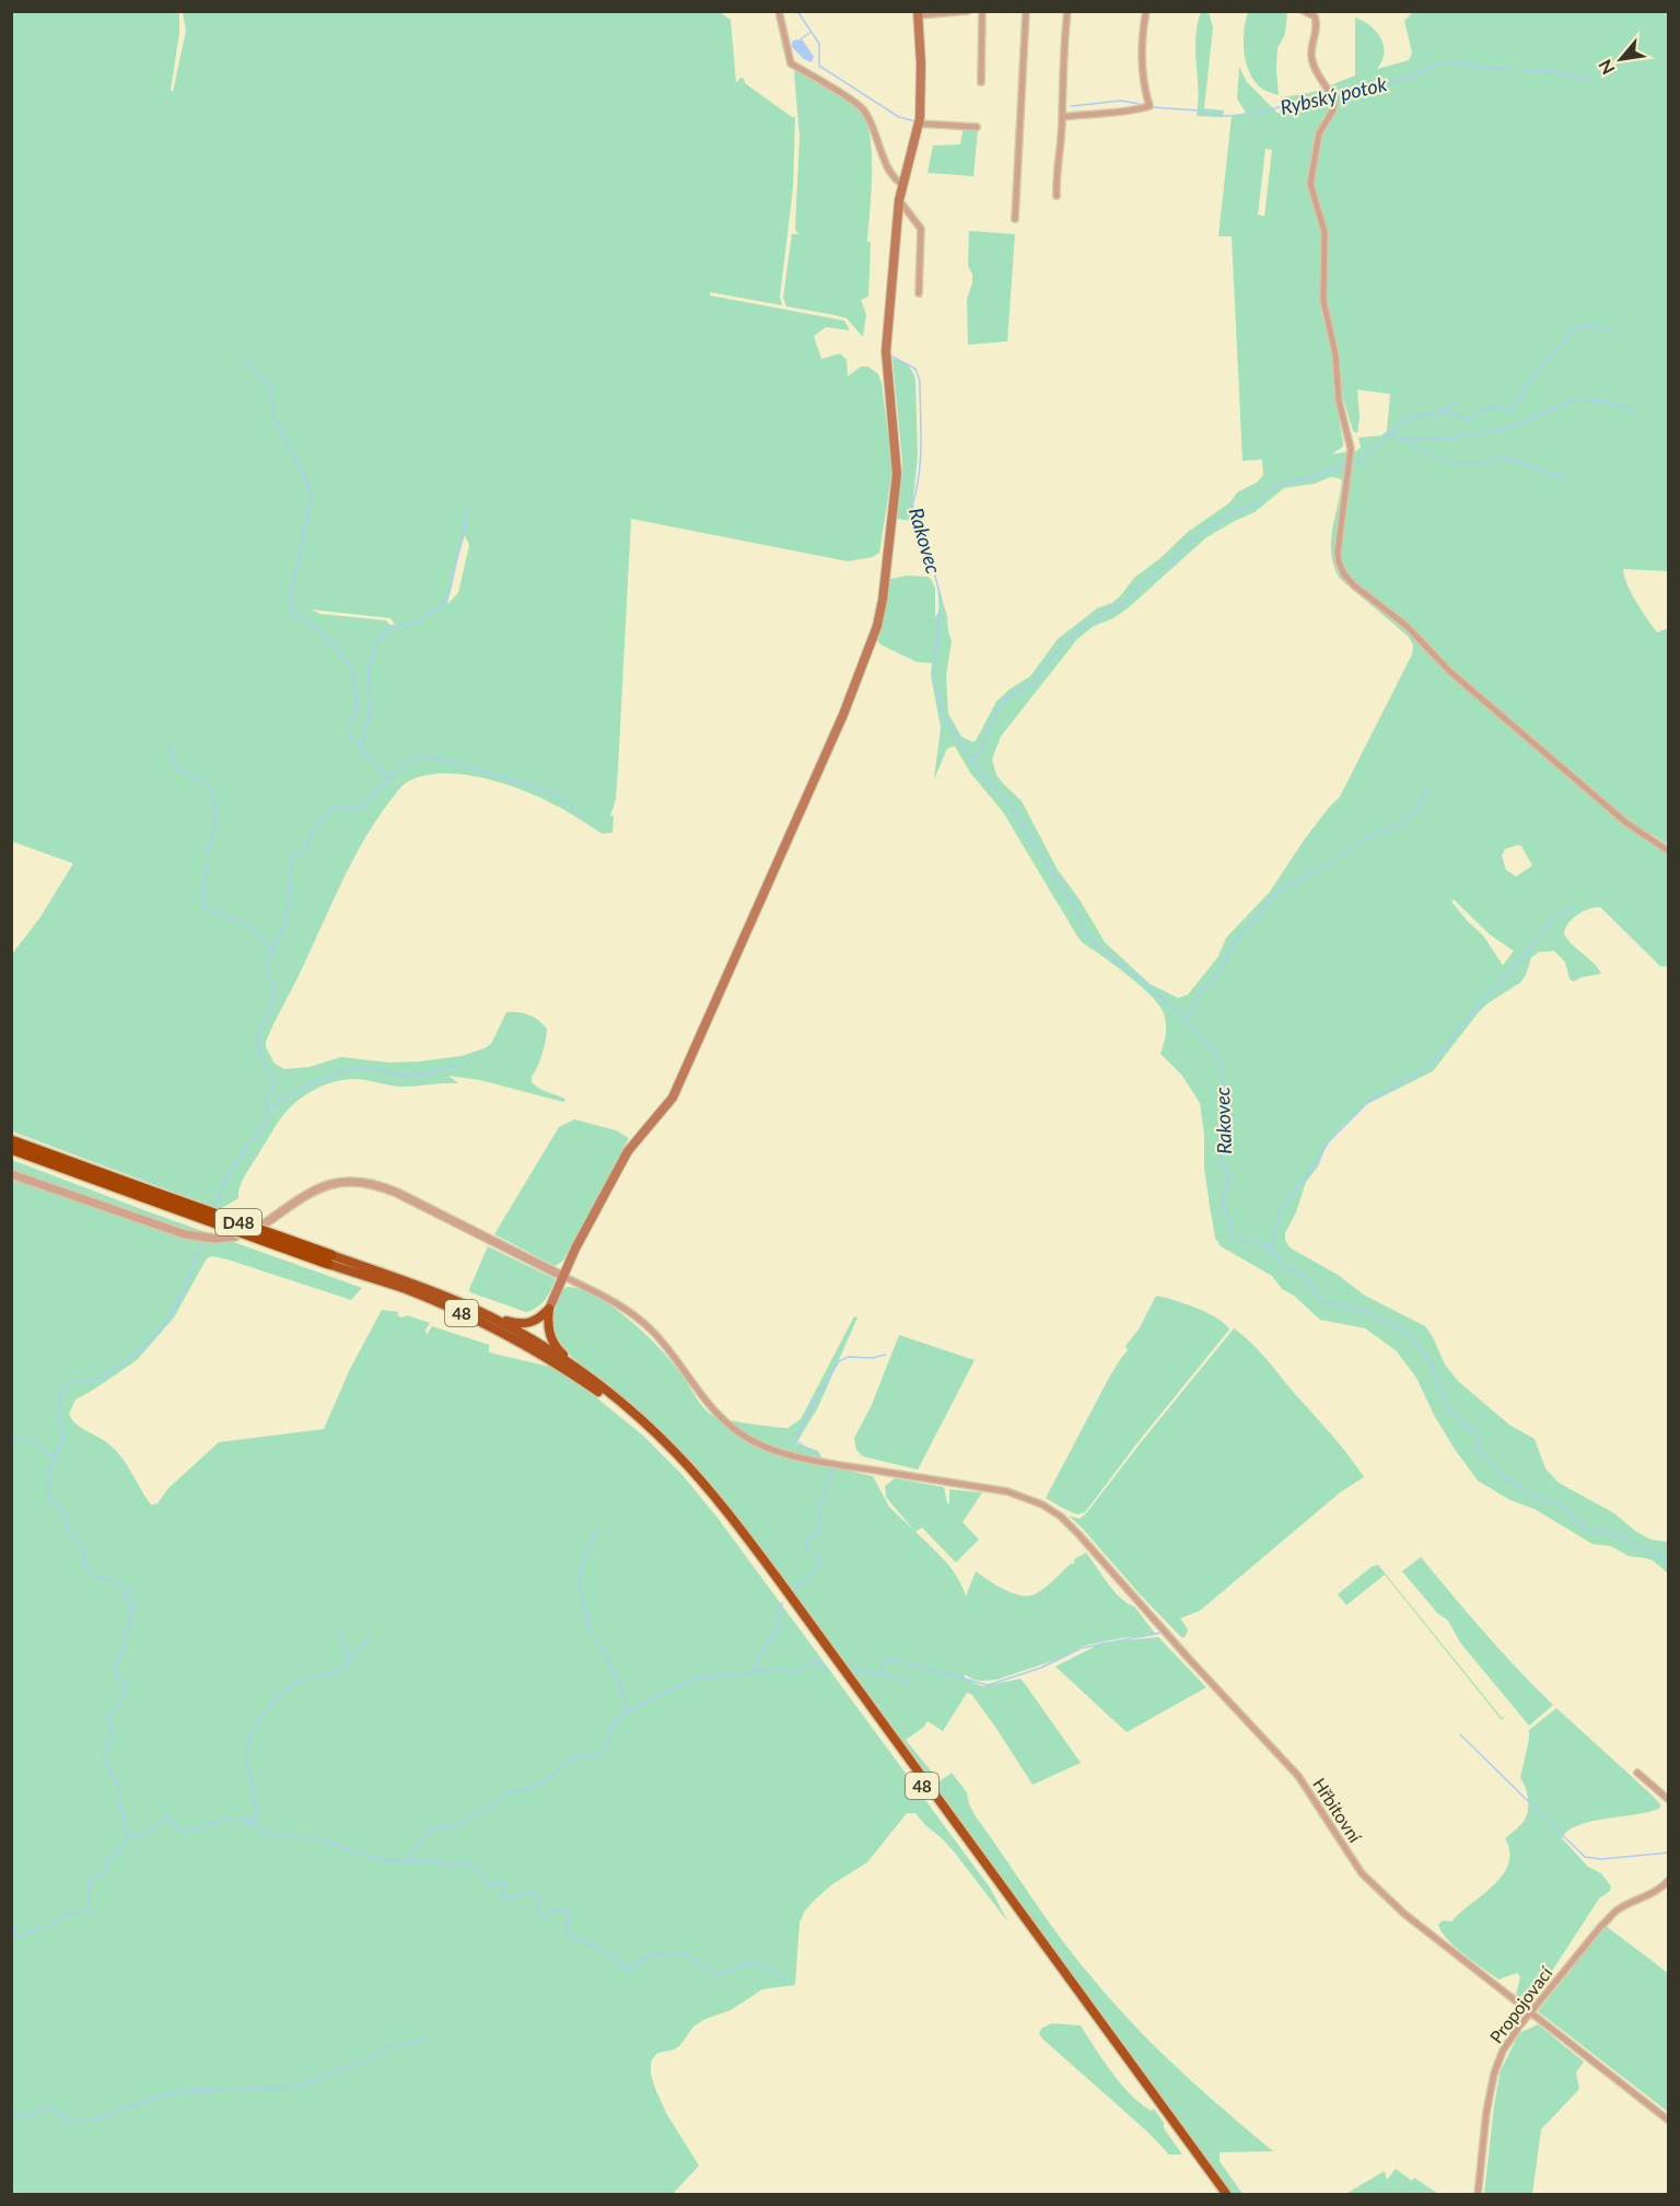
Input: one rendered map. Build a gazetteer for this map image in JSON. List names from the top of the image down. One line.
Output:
{"streets":{"highway":["D48","48"],"street":["Hřbitovní","Propojovací"]},"crossings":[["D48","48"],["Hřbitovní","Propojovací"]],"water":["Rybský potok","Rakovec"],"north":"bottom left"}
